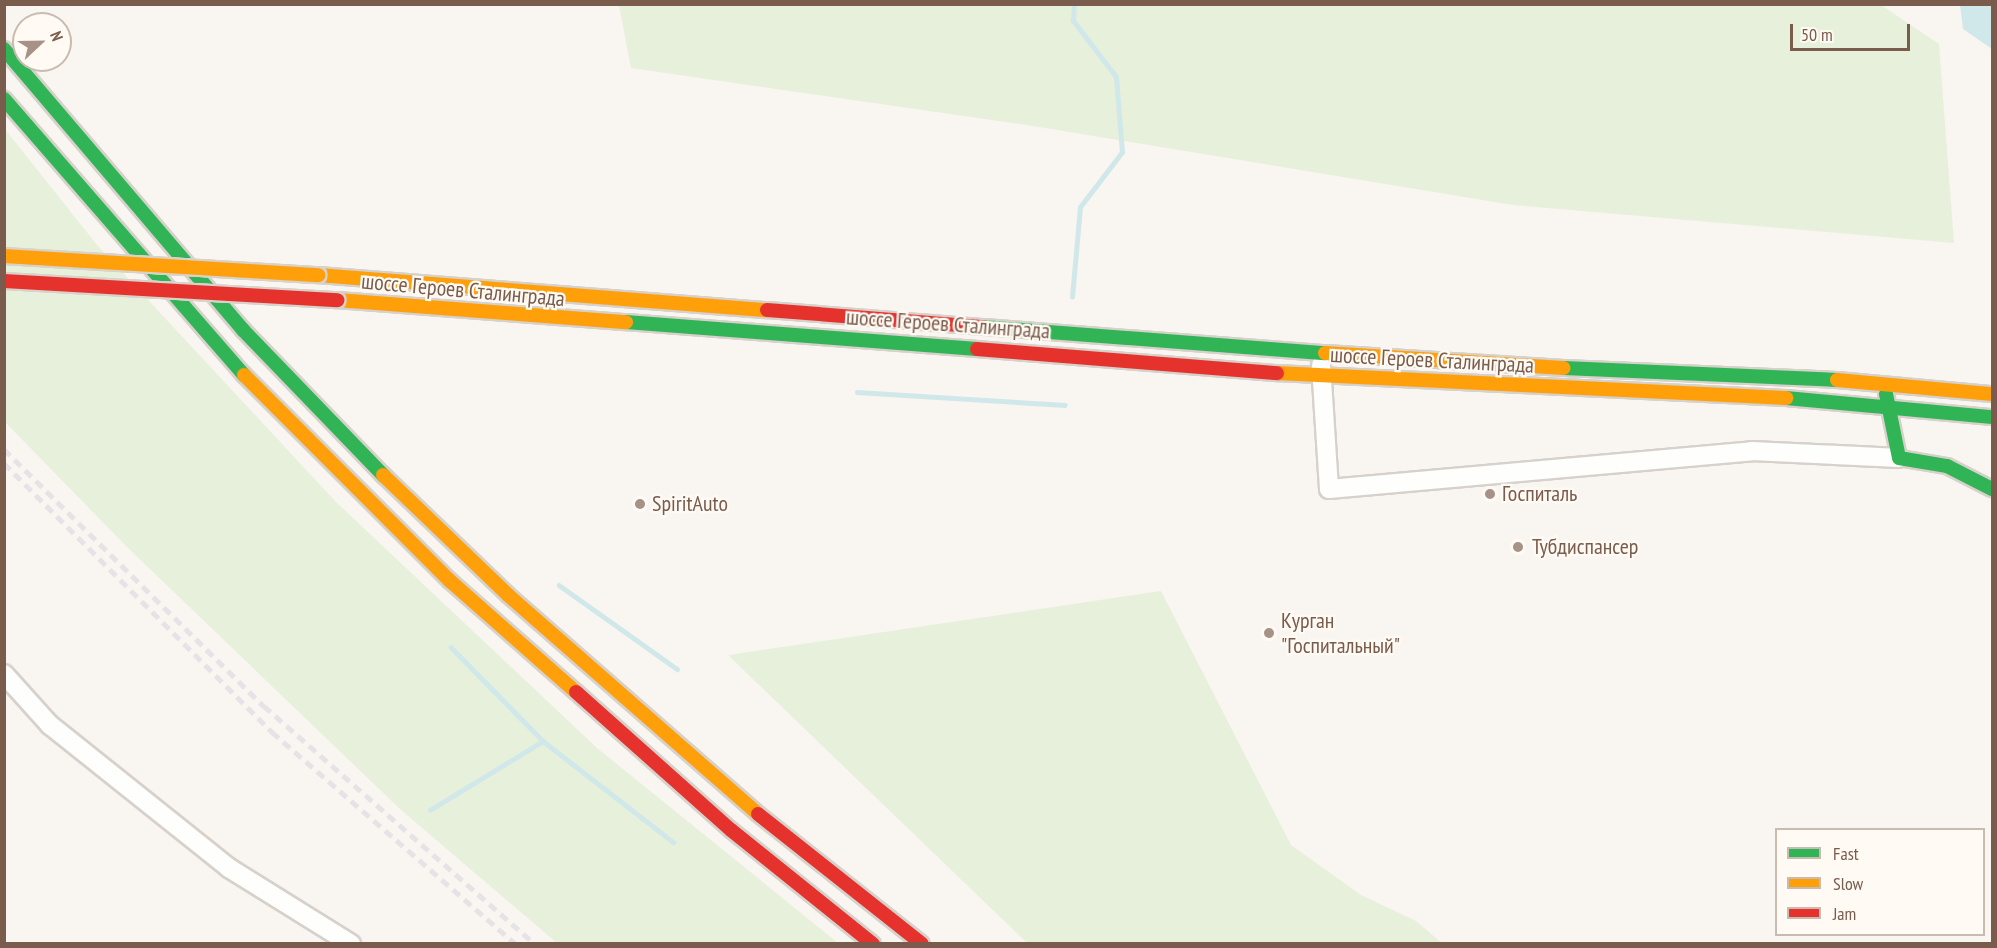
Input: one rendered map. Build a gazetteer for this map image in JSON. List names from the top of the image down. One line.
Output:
{"streets":{"main road":["шоссе Героев Сталинграда"]},"places":["Госпиталь","SpiritAuto","Тубдиспансер","Курган \"Госпитальный\""],"legend":["Fast","Slow","Jam"],"scale_bar":"50 m","north":"right"}
